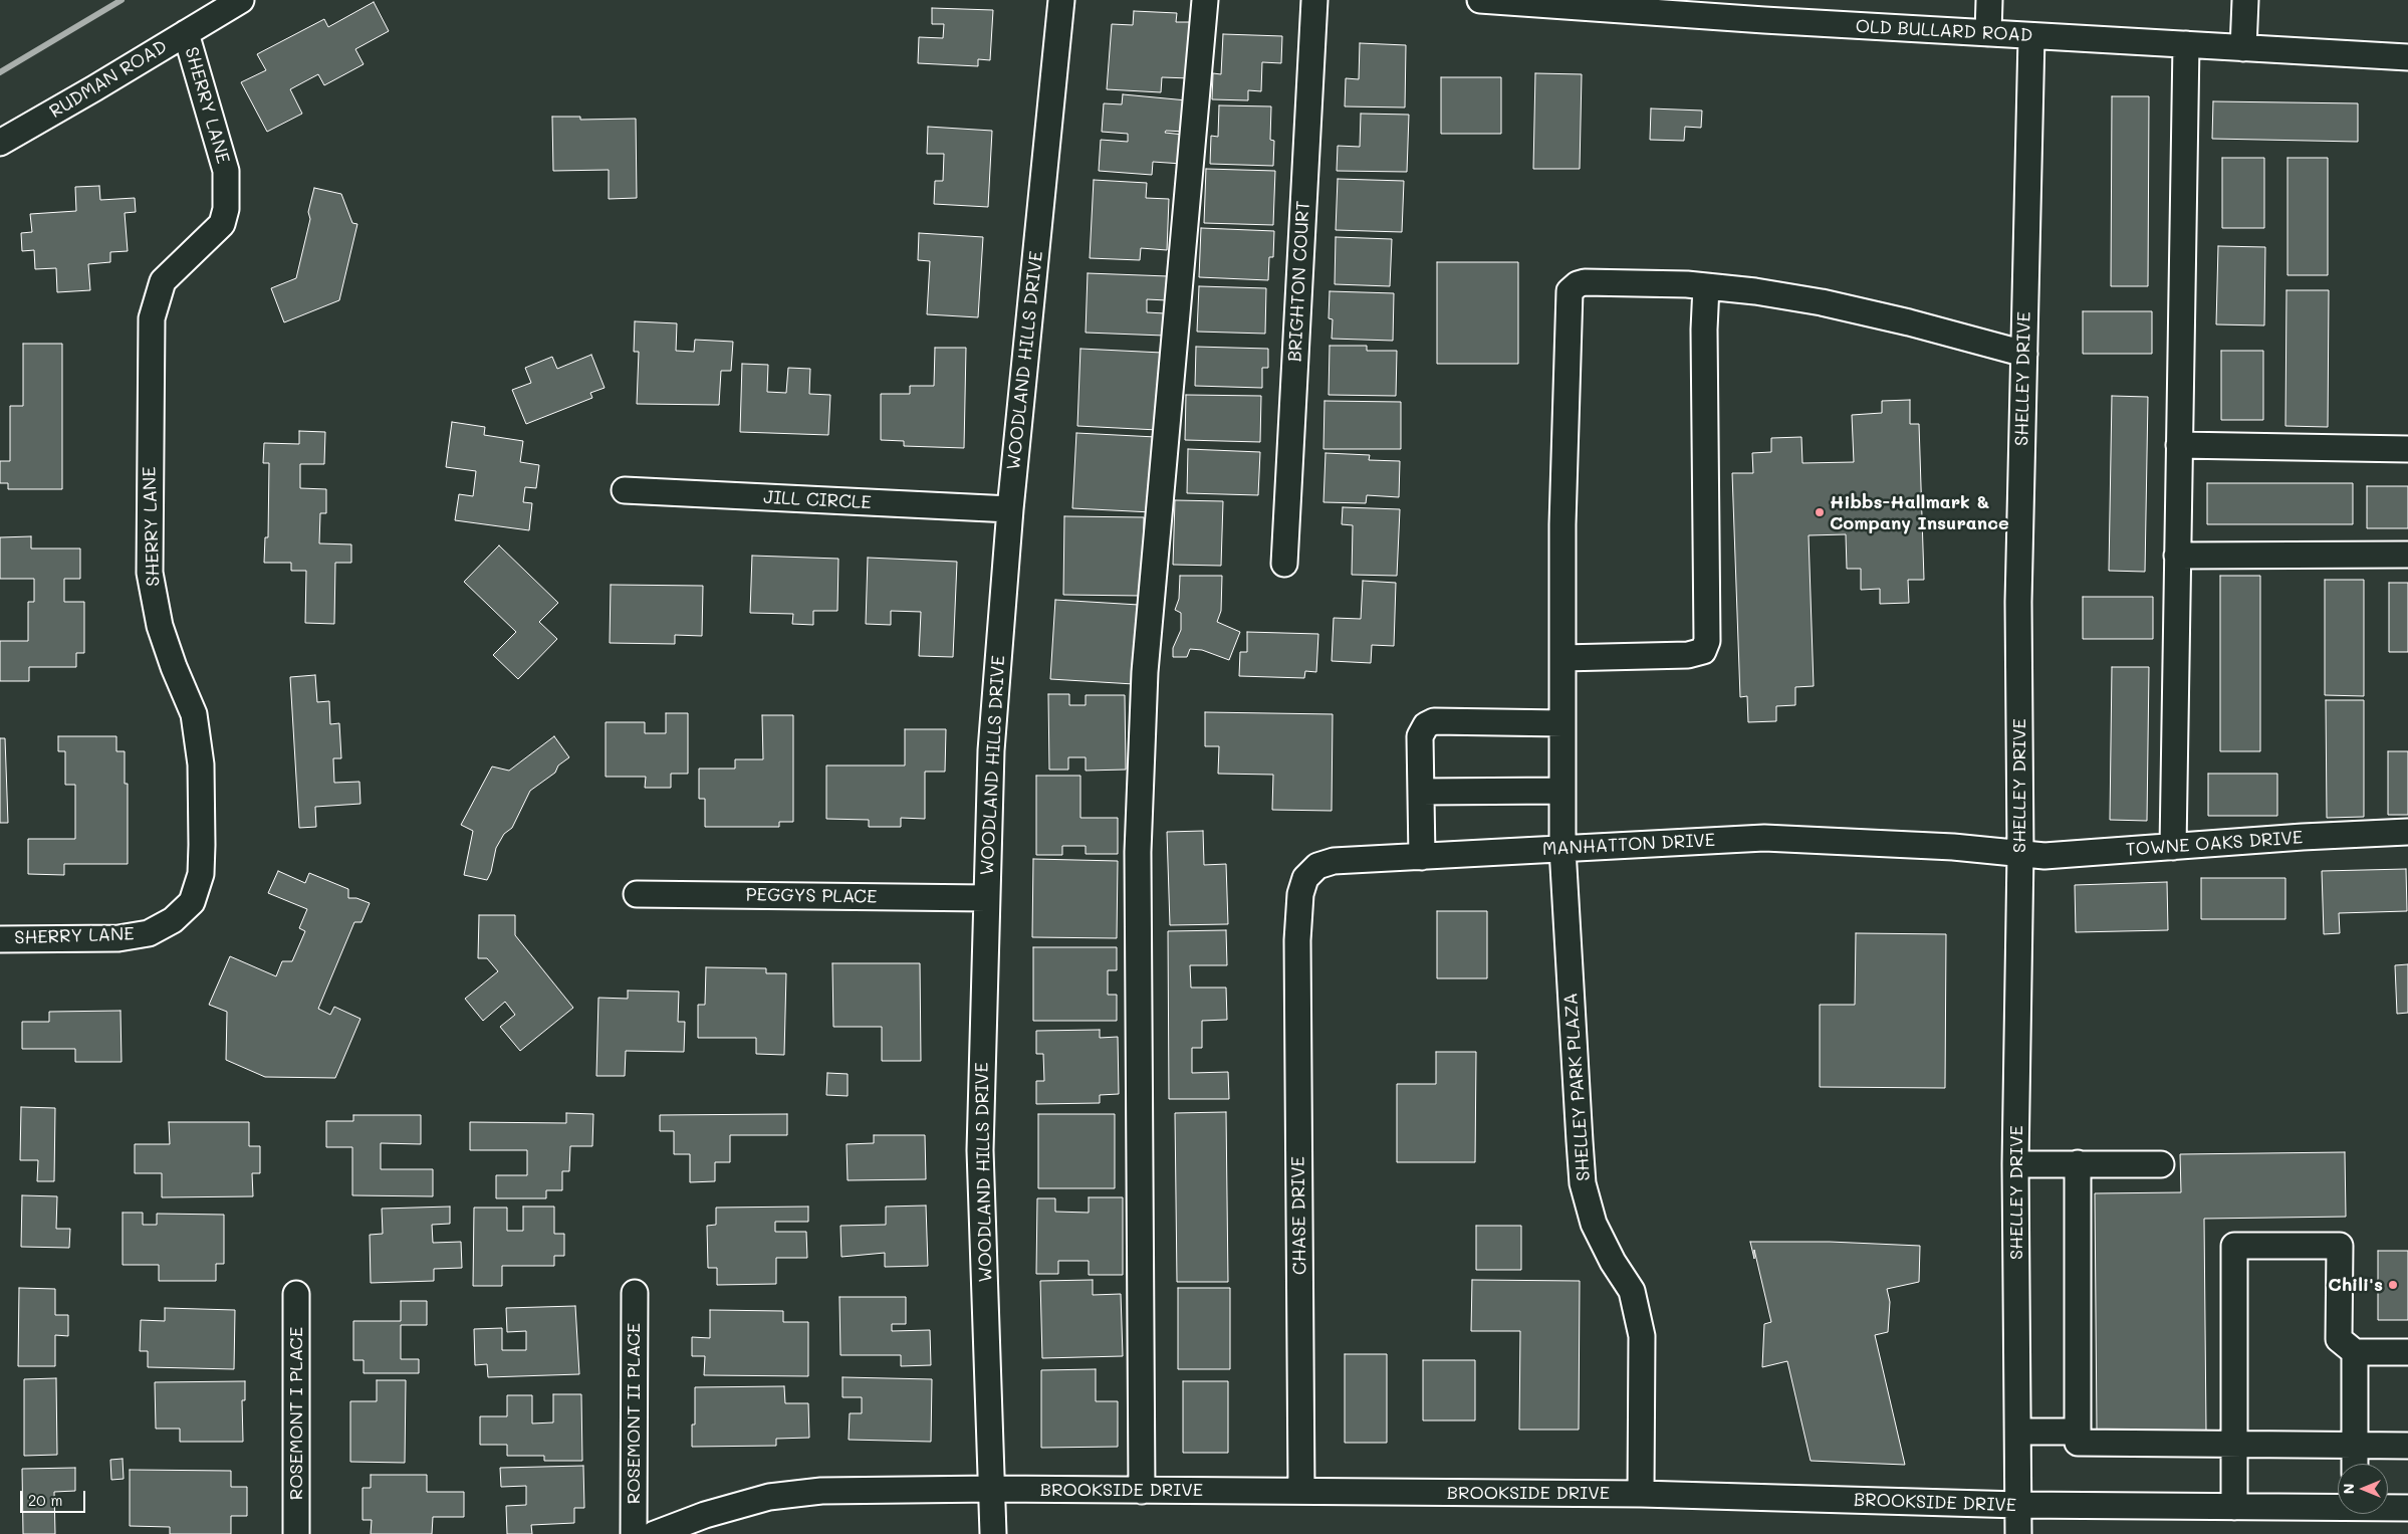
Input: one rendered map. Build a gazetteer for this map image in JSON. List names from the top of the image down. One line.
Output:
{"streets":{"street":["OLD BULLARD ROAD","RUDMAN ROAD","SHERRY LANE","BRIGHTON COURT","WOODLAND HILLS DRIVE","SHELLEY DRIVE","JILL CIRCLE","TOWNE OAKS DRIVE","MANHATTON DRIVE","PEGGYS PLACE","SHELLEY PARK PLAZA","CHASE DRIVE","ROSEMONT I PLACE","ROSEMONT II PLACE","BROOKSIDE DRIVE"]},"crossings":[["OLD BULLARD ROAD","SHELLEY DRIVE"],["RUDMAN ROAD","SHERRY LANE"],["WOODLAND HILLS DRIVE","JILL CIRCLE"],["WOODLAND HILLS DRIVE","PEGGYS PLACE"],["WOODLAND HILLS DRIVE","BROOKSIDE DRIVE"],["SHELLEY DRIVE","TOWNE OAKS DRIVE"],["SHELLEY DRIVE","MANHATTON DRIVE"],["SHELLEY DRIVE","BROOKSIDE DRIVE"],["TOWNE OAKS DRIVE","MANHATTON DRIVE"],["MANHATTON DRIVE","SHELLEY PARK PLAZA"],["MANHATTON DRIVE","CHASE DRIVE"],["SHELLEY PARK PLAZA","BROOKSIDE DRIVE"],["CHASE DRIVE","BROOKSIDE DRIVE"]],"places":["Hibbs-Hallmark & Company Insurance","Chili's"],"scale_bar":"20 m","north":"left"}
